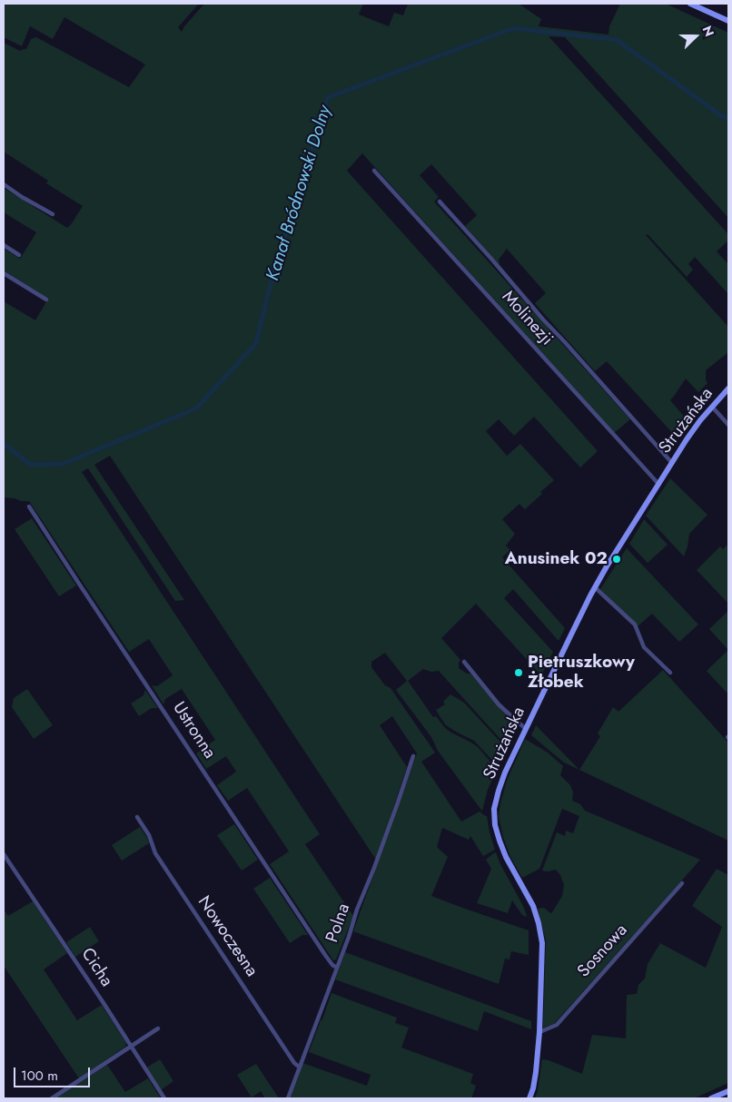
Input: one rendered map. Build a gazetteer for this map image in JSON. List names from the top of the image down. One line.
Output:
{"streets":{"main road":["Strużańska"],"street":["Molinezji","Ustronna","Polna","Nowoczesna","Sosnowa","Cicha"]},"crossings":[["Molinezji","Strużańska"],["Strużańska","Sosnowa"],["Ustronna","Polna"],["Polna","Nowoczesna"]],"water":["Kanał Bródnowski Dolny"],"places":["Anusinek 02","Pietruszkowy Żłobek"],"scale_bar":"100 m","north":"right"}
